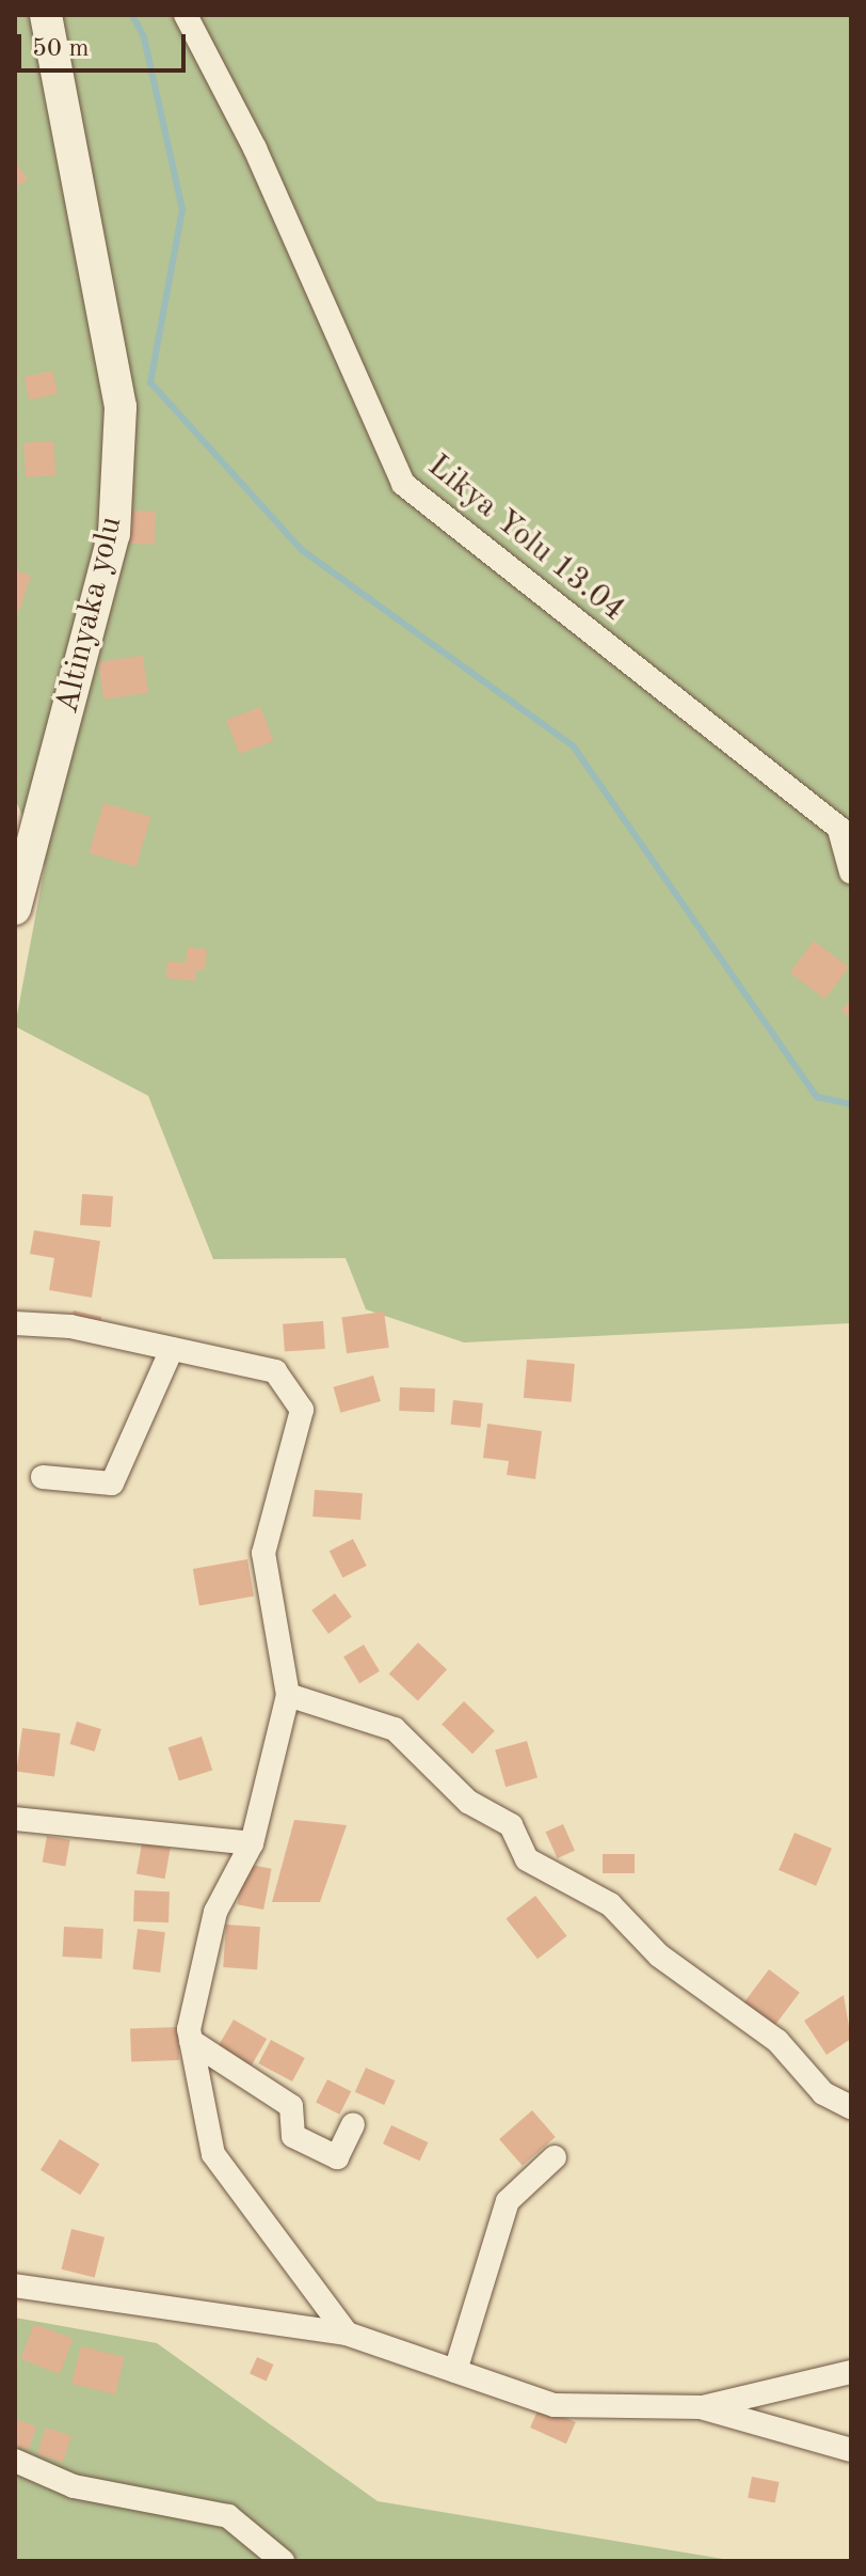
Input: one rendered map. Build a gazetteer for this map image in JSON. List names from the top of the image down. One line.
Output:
{"streets":{"main road":["Altinyaka yolu"],"street":["Likya Yolu 13.04"]},"scale_bar":"50 m"}
